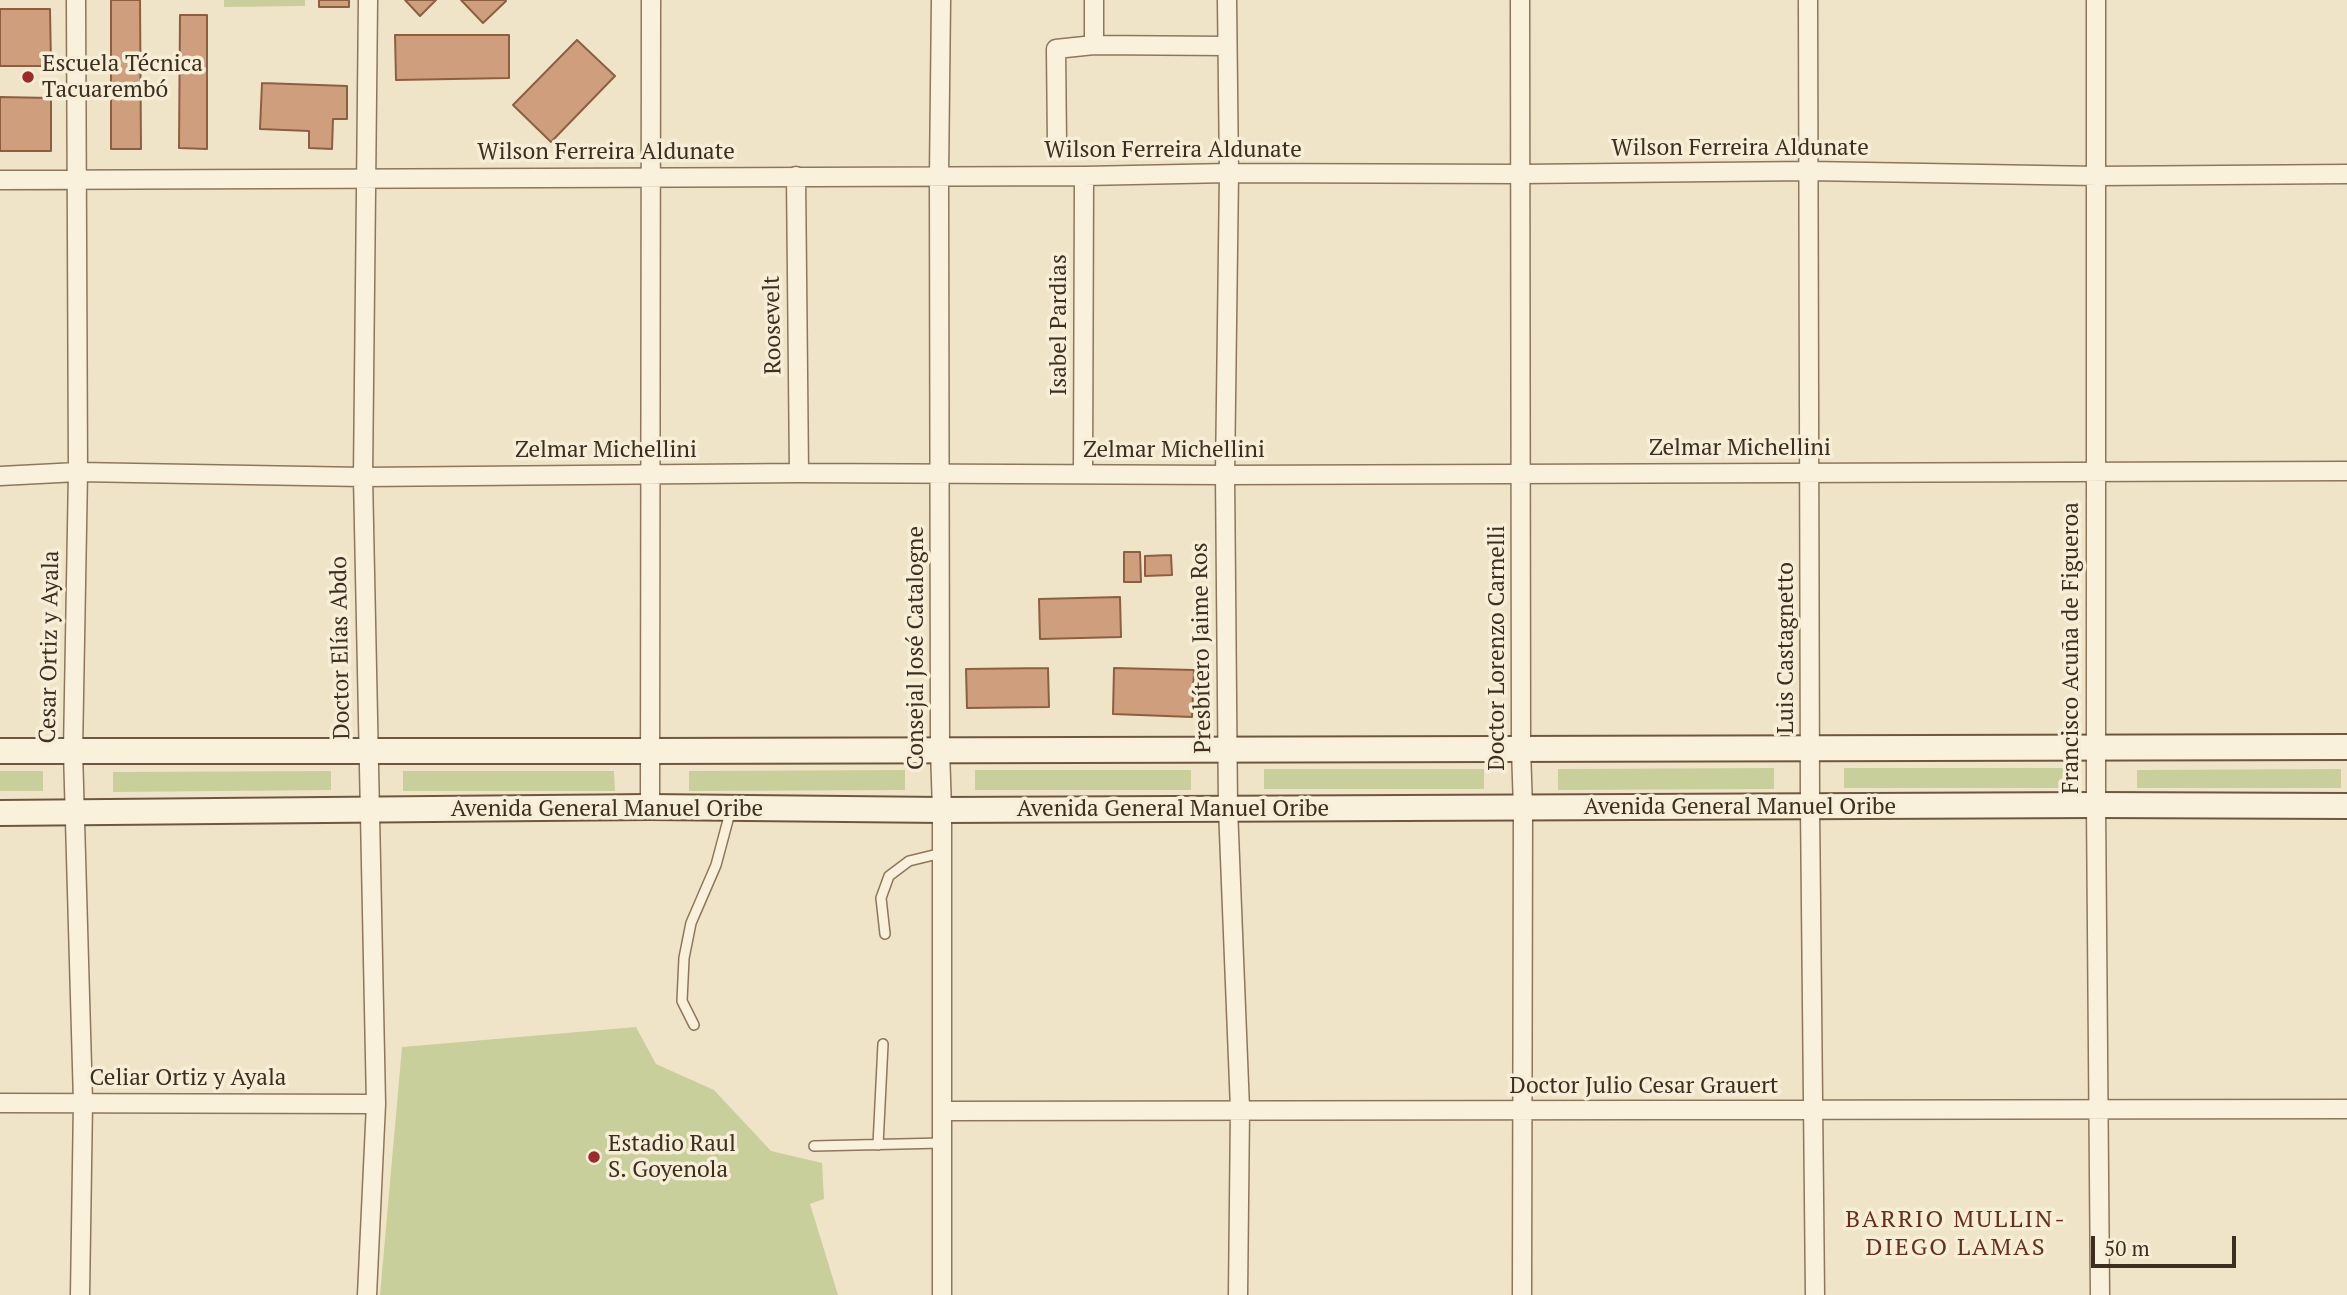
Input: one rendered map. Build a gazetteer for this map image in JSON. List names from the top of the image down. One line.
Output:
{"streets":{"main road":["Avenida General Manuel Oribe"],"street":["Wilson Ferreira Aldunate","Roosevelt","Isabel Pardias","Zelmar Michellini","Cesar Ortiz y Ayala","Doctor Elías Abdo","Consejal José Catalogne","Presbítero Jaime Ros","Doctor Lorenzo Carnelli","Luis Castagnetto","Francisco Acuña de Figueroa","Celiar Ortiz y Ayala","Doctor Julio Cesar Grauert"]},"crossings":[["Wilson Ferreira Aldunate","Roosevelt"],["Wilson Ferreira Aldunate","Isabel Pardias"],["Wilson Ferreira Aldunate","Cesar Ortiz y Ayala"],["Wilson Ferreira Aldunate","Doctor Elías Abdo"],["Wilson Ferreira Aldunate","Consejal José Catalogne"],["Wilson Ferreira Aldunate","Presbítero Jaime Ros"],["Wilson Ferreira Aldunate","Doctor Lorenzo Carnelli"],["Wilson Ferreira Aldunate","Luis Castagnetto"],["Wilson Ferreira Aldunate","Francisco Acuña de Figueroa"],["Roosevelt","Zelmar Michellini"],["Isabel Pardias","Zelmar Michellini"],["Zelmar Michellini","Cesar Ortiz y Ayala"],["Zelmar Michellini","Doctor Elías Abdo"],["Zelmar Michellini","Consejal José Catalogne"],["Zelmar Michellini","Presbítero Jaime Ros"],["Zelmar Michellini","Doctor Lorenzo Carnelli"],["Zelmar Michellini","Luis Castagnetto"],["Zelmar Michellini","Francisco Acuña de Figueroa"],["Cesar Ortiz y Ayala","Avenida General Manuel Oribe"],["Cesar Ortiz y Ayala","Celiar Ortiz y Ayala"],["Doctor Elías Abdo","Avenida General Manuel Oribe"],["Doctor Elías Abdo","Celiar Ortiz y Ayala"],["Consejal José Catalogne","Avenida General Manuel Oribe"],["Consejal José Catalogne","Doctor Julio Cesar Grauert"],["Presbítero Jaime Ros","Avenida General Manuel Oribe"],["Presbítero Jaime Ros","Doctor Julio Cesar Grauert"],["Doctor Lorenzo Carnelli","Avenida General Manuel Oribe"],["Doctor Lorenzo Carnelli","Doctor Julio Cesar Grauert"],["Luis Castagnetto","Avenida General Manuel Oribe"],["Luis Castagnetto","Doctor Julio Cesar Grauert"],["Francisco Acuña de Figueroa","Avenida General Manuel Oribe"],["Francisco Acuña de Figueroa","Doctor Julio Cesar Grauert"]],"districts":["BARRIO MULLIN- DIEGO LAMAS"],"places":["Escuela Técnica Tacuarembó","Estadio Raul S. Goyenola"],"scale_bar":"50 m"}
